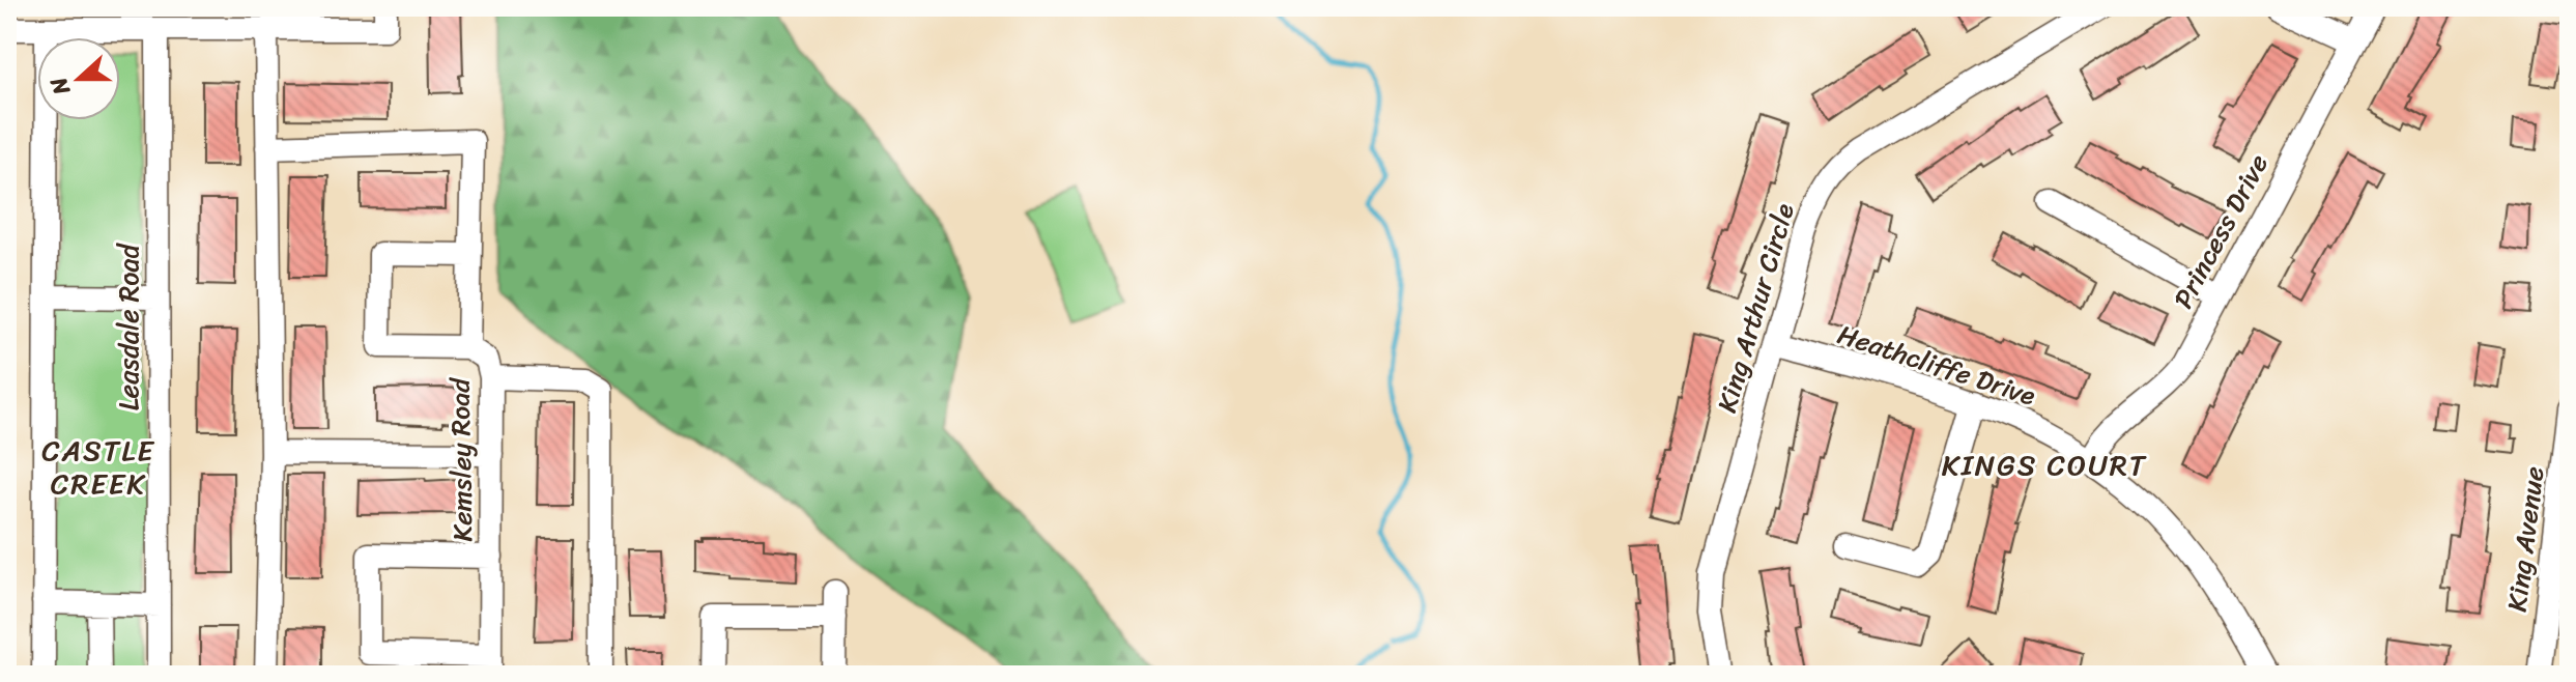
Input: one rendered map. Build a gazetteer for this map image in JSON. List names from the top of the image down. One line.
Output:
{"streets":{"street":["Princess Drive","King Arthur Circle","Leasdale Road","Heathcliffe Drive","Kemsley Road","King Avenue"]},"crossings":[["Princess Drive","Heathcliffe Drive"],["King Arthur Circle","Heathcliffe Drive"]],"districts":["CASTLE CREEK","KINGS COURT"],"north":"left"}
